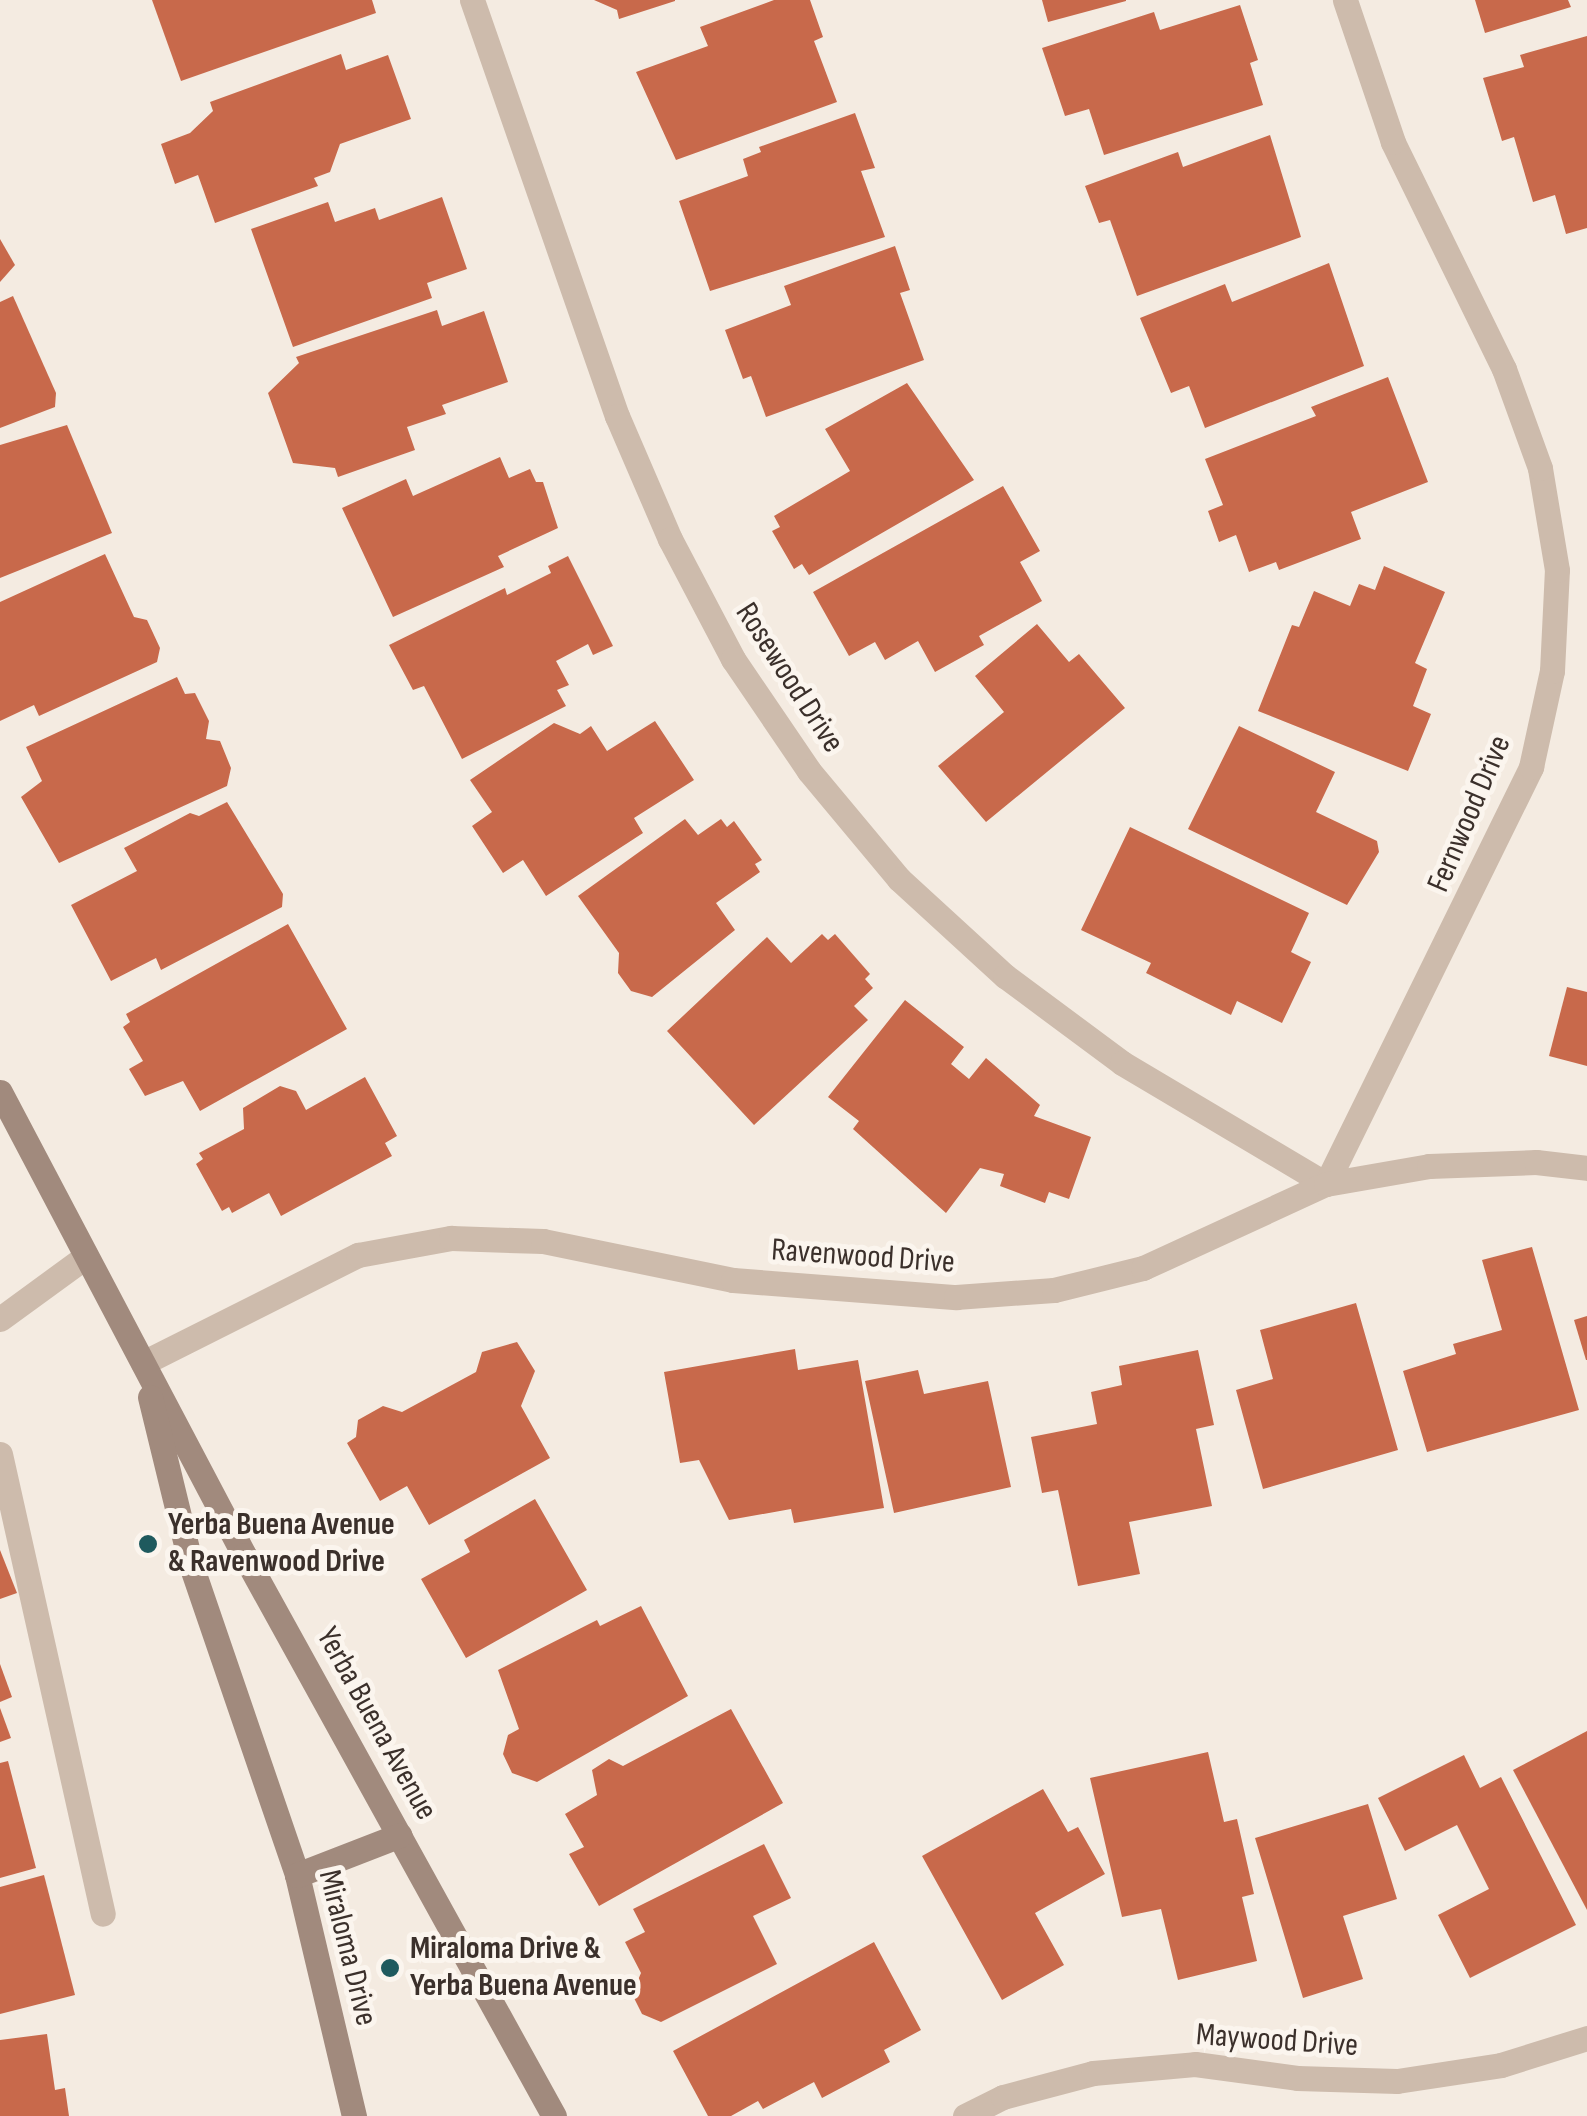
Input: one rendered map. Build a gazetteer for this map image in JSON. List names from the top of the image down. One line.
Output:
{"streets":{"street":["Rosewood Drive","Fernwood Drive","Ravenwood Drive","Yerba Buena Avenue","Miraloma Drive","Maywood Drive"]},"crossings":[["Rosewood Drive","Fernwood Drive"],["Rosewood Drive","Ravenwood Drive"],["Fernwood Drive","Ravenwood Drive"],["Ravenwood Drive","Yerba Buena Avenue"],["Yerba Buena Avenue","Miraloma Drive"]],"places":["Yerba Buena Avenue & Ravenwood Drive","Miraloma Drive & Yerba Buena Avenue"]}
